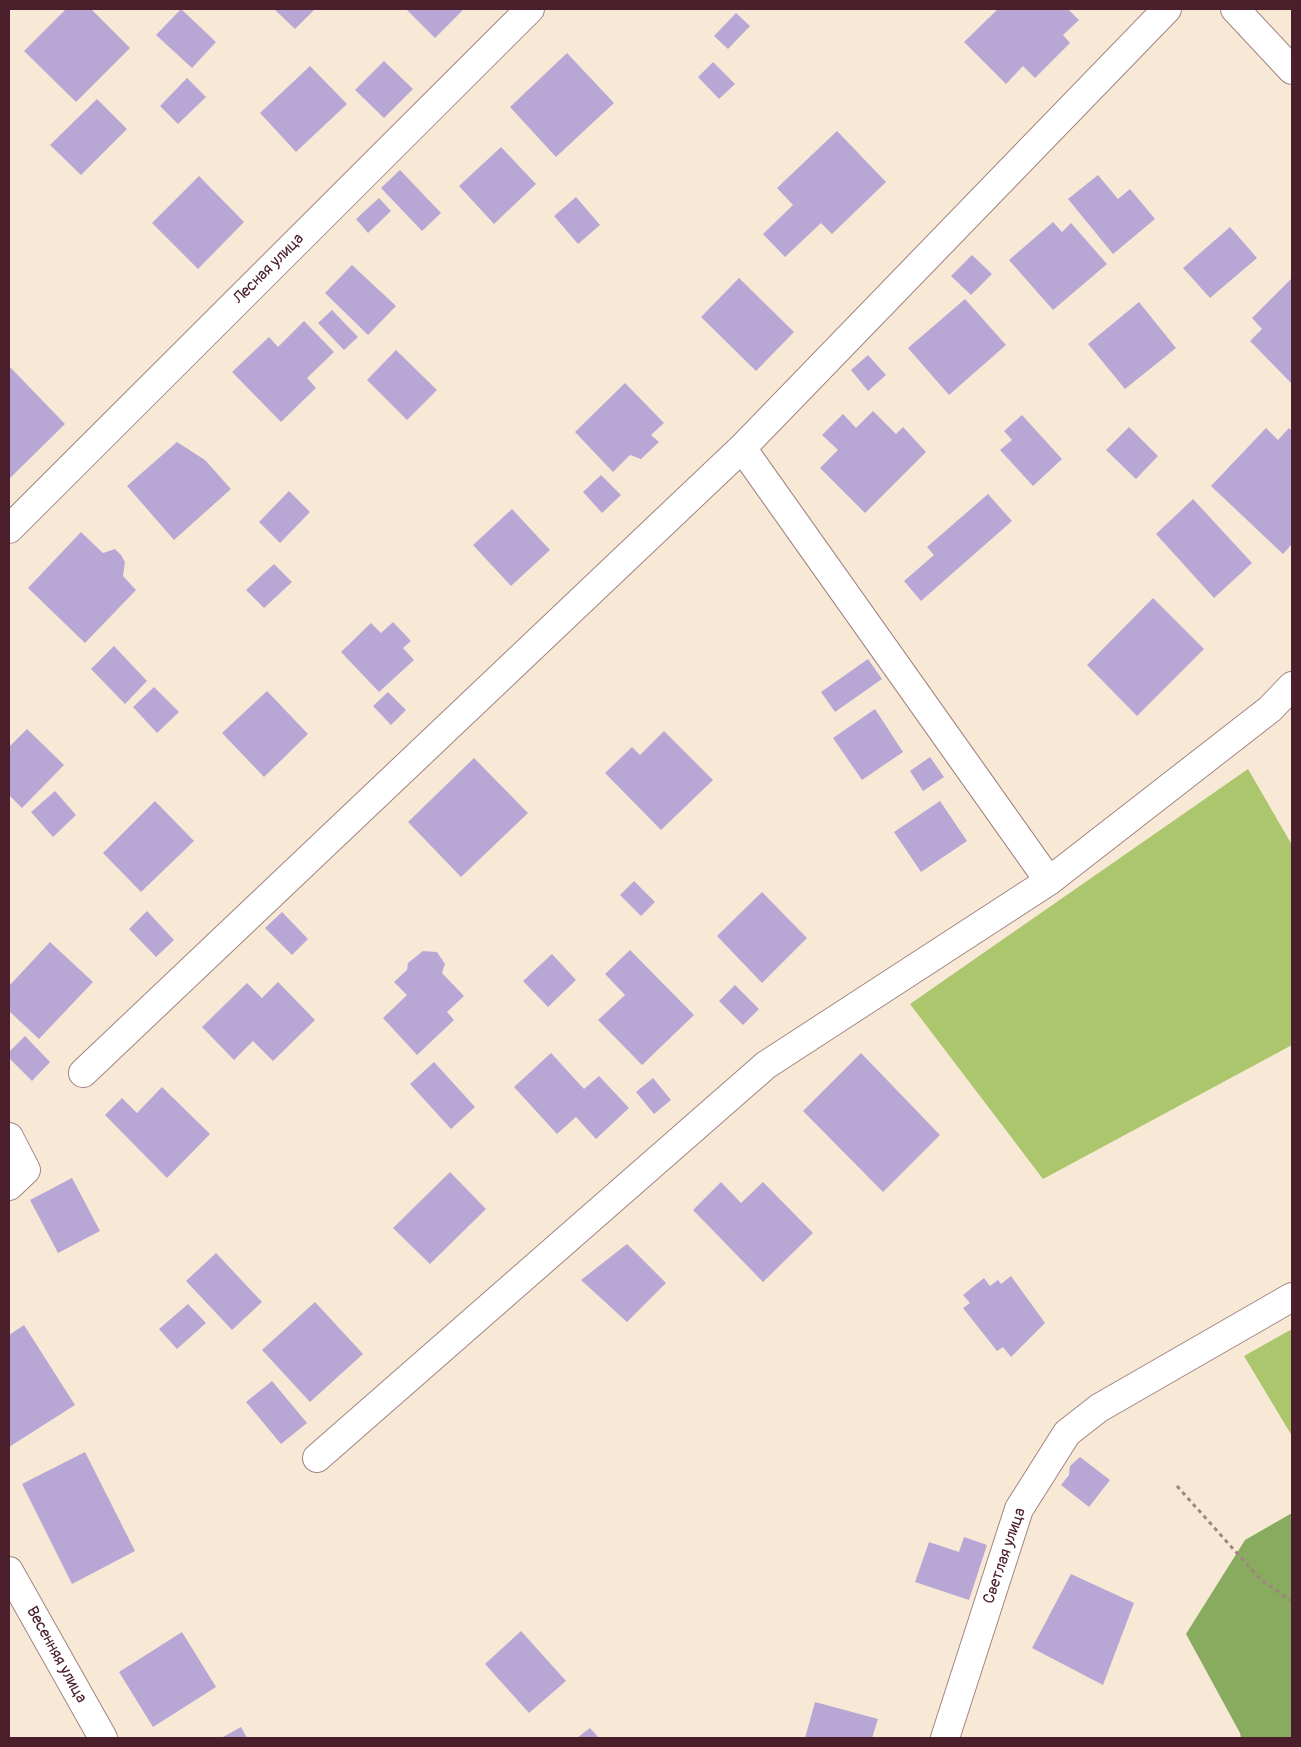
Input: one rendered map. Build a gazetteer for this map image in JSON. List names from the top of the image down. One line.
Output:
{"streets":{"street":["Лесная улица","Светлая улица","Весенняя улица"]}}
